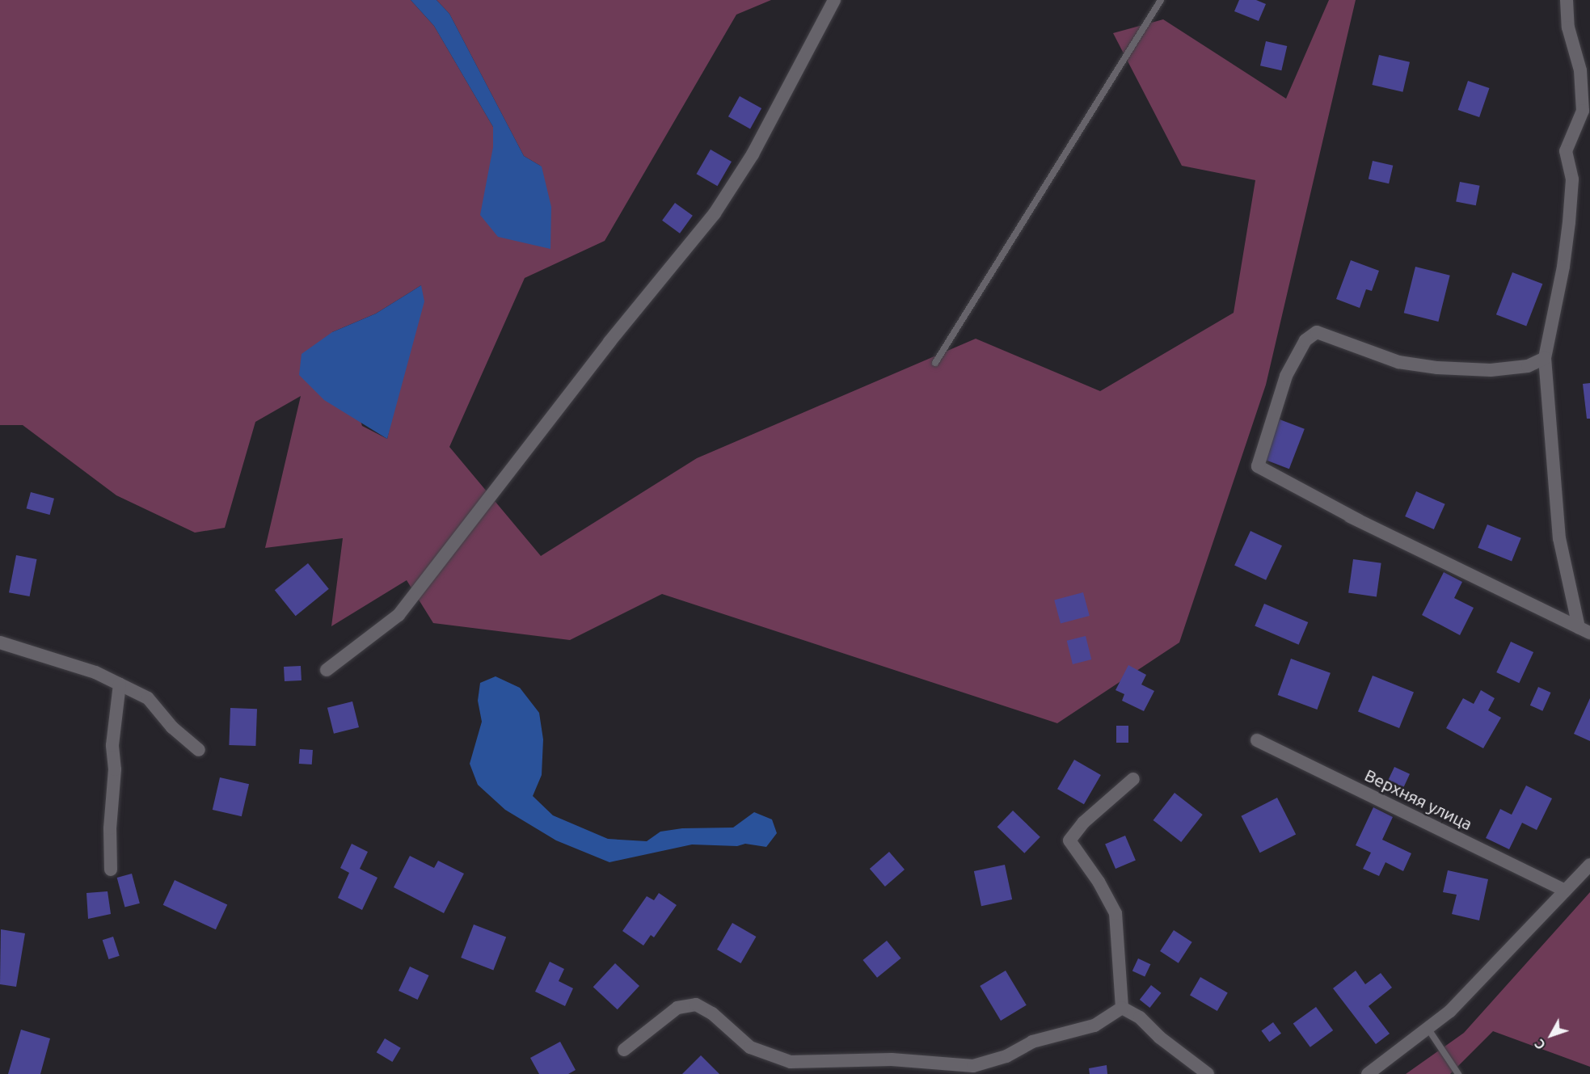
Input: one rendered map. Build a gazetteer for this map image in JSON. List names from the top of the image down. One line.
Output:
{"streets":{"street":["Верхняя улица"]},"north":"bottom left"}
